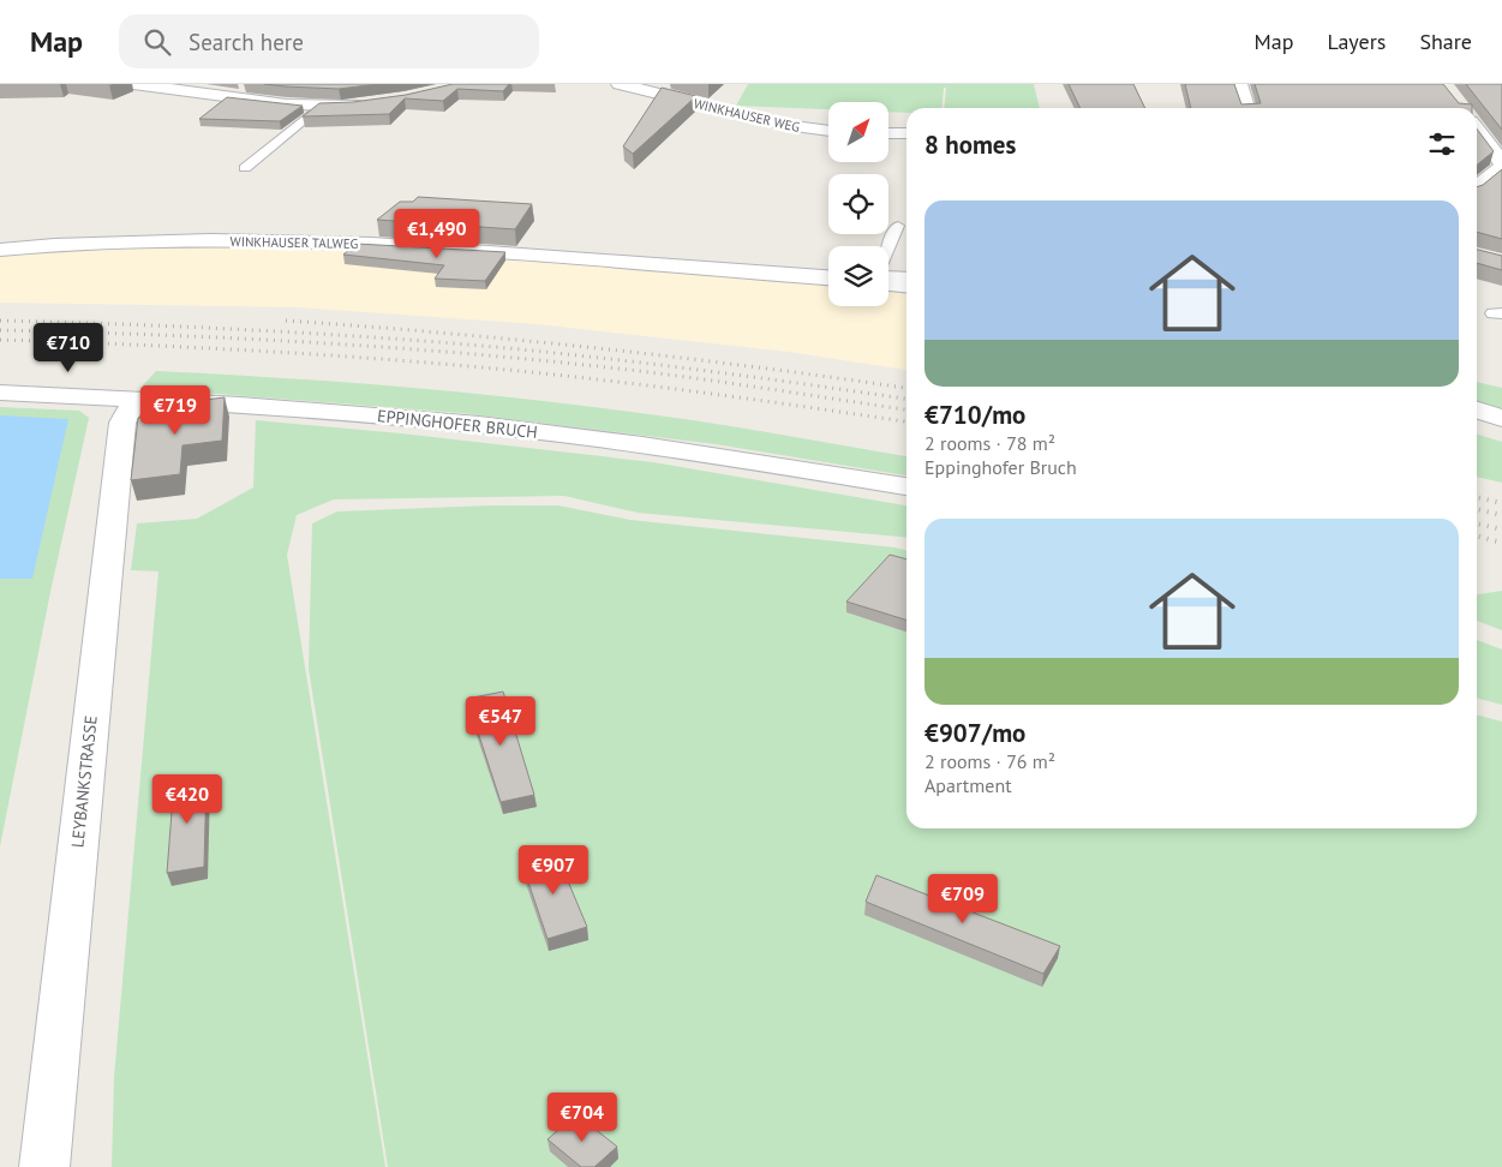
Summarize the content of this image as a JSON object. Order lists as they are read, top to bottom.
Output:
{
  "streets": {
    "street": [
      "WINKHAUSER WEG",
      "WINKHAUSER TALWEG",
      "EPPINGHOFER BRUCH",
      "LEYBANKSTRASSE"
    ]
  },
  "crossings": [
    ["EPPINGHOFER BRUCH", "LEYBANKSTRASSE"]
  ],
  "north": "top right",
  "page": {
    "header": "Map",
    "search": "Search here",
    "nav": ["Map", "Layers", "Share"],
    "heading": "8 homes",
    "list": [
      {
        "name": "€710/mo",
        "note": "2 rooms · 78 m² · Eppinghofer Bruch"
      },
      {
        "name": "€907/mo",
        "note": "2 rooms · 76 m² · Apartment"
      }
    ],
    "price": [
      "€1,490",
      "€710",
      "€719",
      "€547",
      "€420",
      "€907",
      "€709",
      "€704"
    ]
  }
}
